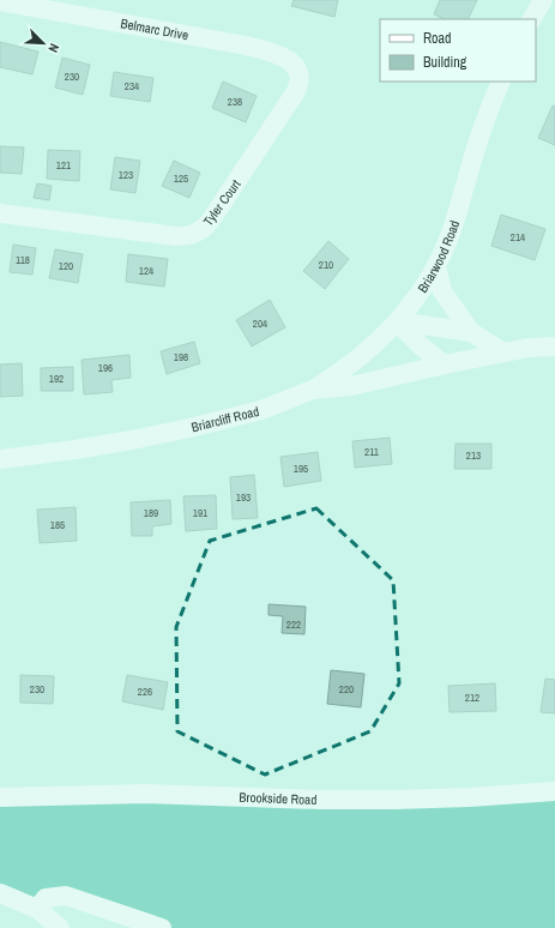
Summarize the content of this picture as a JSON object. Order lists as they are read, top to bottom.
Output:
{
  "streets": {
    "street": [
      "Belmarc Drive",
      "Tyler Court",
      "Briarwood Road",
      "Briarcliff Road",
      "Brookside Road"
    ]
  },
  "crossings": [
    ["Belmarc Drive", "Tyler Court"],
    ["Briarwood Road", "Briarcliff Road"]
  ],
  "house_numbers": [
    "230",
    "234",
    "238",
    "121",
    "123",
    "125",
    "214",
    "118",
    "210",
    "120",
    "124",
    "204",
    "198",
    "196",
    "192",
    "211",
    "213",
    "195",
    "193",
    "189",
    "191",
    "185",
    "222",
    "230",
    "220",
    "226",
    "212"
  ],
  "legend": ["Road", "Building"],
  "north": "bottom right"
}
